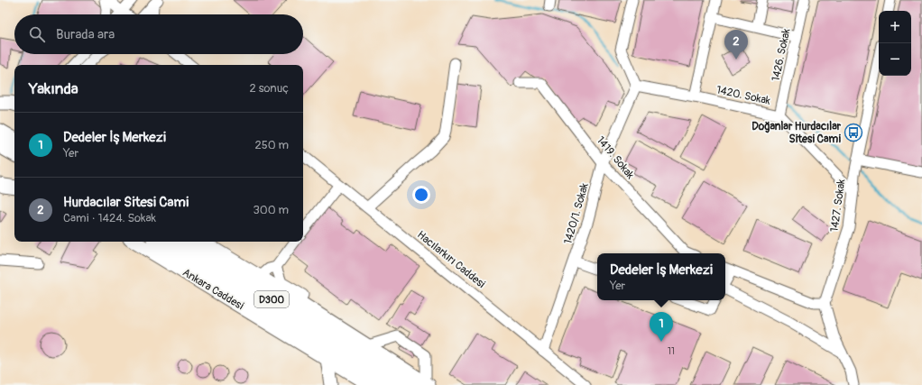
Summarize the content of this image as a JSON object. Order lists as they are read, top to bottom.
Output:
{
  "streets": {
    "highway": ["Ankara Caddesi", "D300"],
    "street": [
      "1426. Sokak",
      "1420. Sokak",
      "1419. Sokak",
      "1427. Sokak",
      "1420/1. Sokak",
      "Hacılarkırı Caddesi"
    ]
  },
  "crossings": [
    ["1426. Sokak", "1420. Sokak"],
    ["1420. Sokak", "1427. Sokak"],
    ["1420. Sokak", "1420/1. Sokak"],
    ["1419. Sokak", "1420/1. Sokak"],
    ["1420/1. Sokak", "Hacılarkırı Caddesi"]
  ],
  "places": {
    "bus stop": ["Doğanlar Hurdacılar Sitesi Cami"]
  },
  "house_numbers": ["11"],
  "page": {
    "map_buttons": ["+", "−"],
    "search": "Burada ara",
    "pins": ["2", "1"],
    "heading": ["Yakında", "2 sonuç"],
    "list": [
      {
        "mark": "1",
        "name": "Dedeler İş Merkezi",
        "note": "Yer",
        "value": "250 m"
      },
      {
        "mark": "2",
        "name": "Hurdacılar Sitesi Cami",
        "note": "Cami · 1424. Sokak",
        "value": "300 m"
      }
    ],
    "popup": ["Dedeler İş Merkezi", "Yer"]
  }
}
